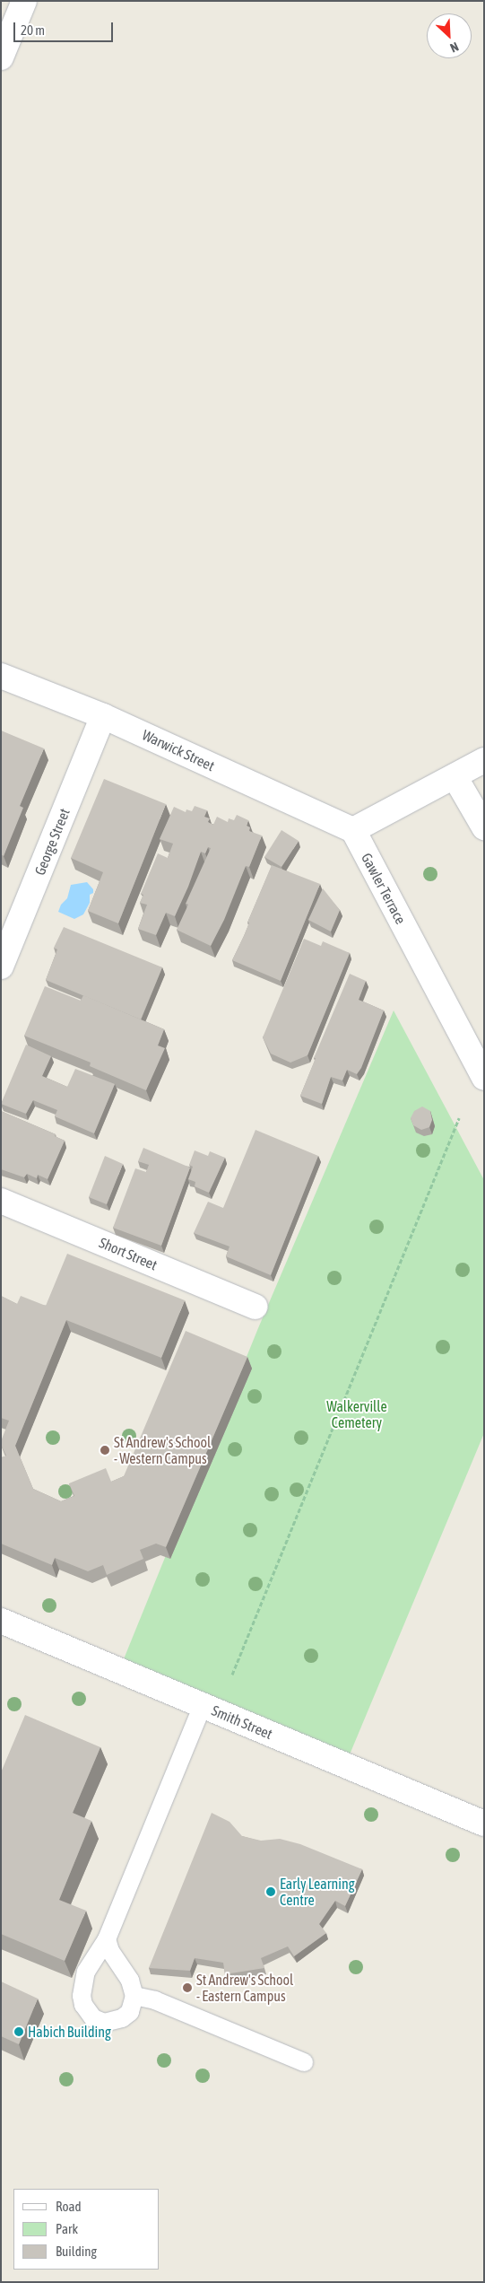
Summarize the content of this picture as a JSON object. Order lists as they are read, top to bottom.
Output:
{
  "streets": {
    "street": [
      "Warwick Street",
      "George Street",
      "Gawler Terrace",
      "Short Street",
      "Smith Street"
    ]
  },
  "crossings": [
    ["Warwick Street", "George Street"],
    ["Warwick Street", "Gawler Terrace"]
  ],
  "parks": ["Walkerville Cemetery"],
  "places": [
    "St Andrew's School - Western Campus",
    "Early Learning Centre",
    "St Andrew's School - Eastern Campus",
    "Habich Building"
  ],
  "legend": ["Road", "Park", "Building"],
  "scale_bar": "20 m",
  "north": "bottom right"
}
